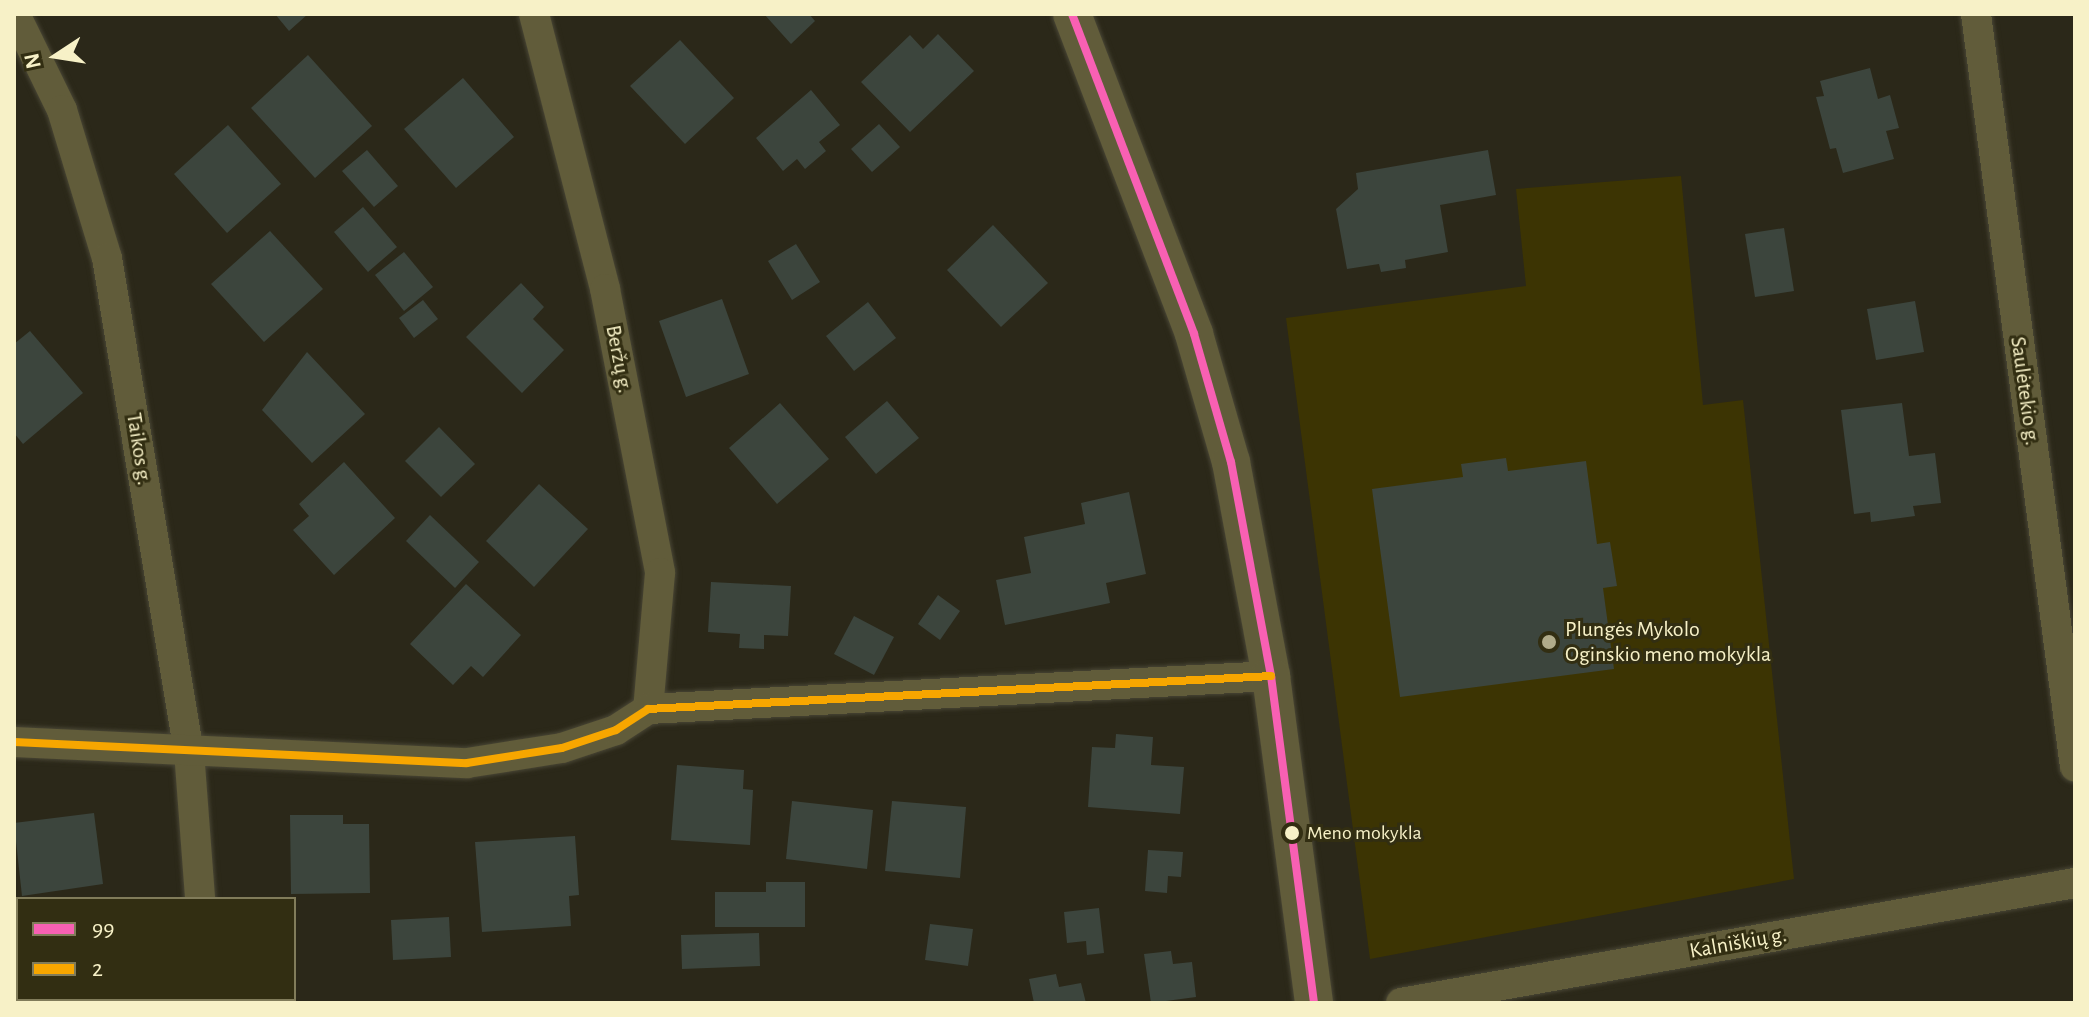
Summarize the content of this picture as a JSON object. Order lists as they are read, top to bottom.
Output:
{
  "streets": {
    "street": [
      "Beržų g.",
      "Saulėtekio g.",
      "Taikos g.",
      "Kalniškių g."
    ]
  },
  "places": ["Plungės Mykolo Oginskio meno mokykla", "Meno mokykla"],
  "lines": ["transit line 99", "transit line 2"],
  "legend": ["99", "2"],
  "north": "left"
}
